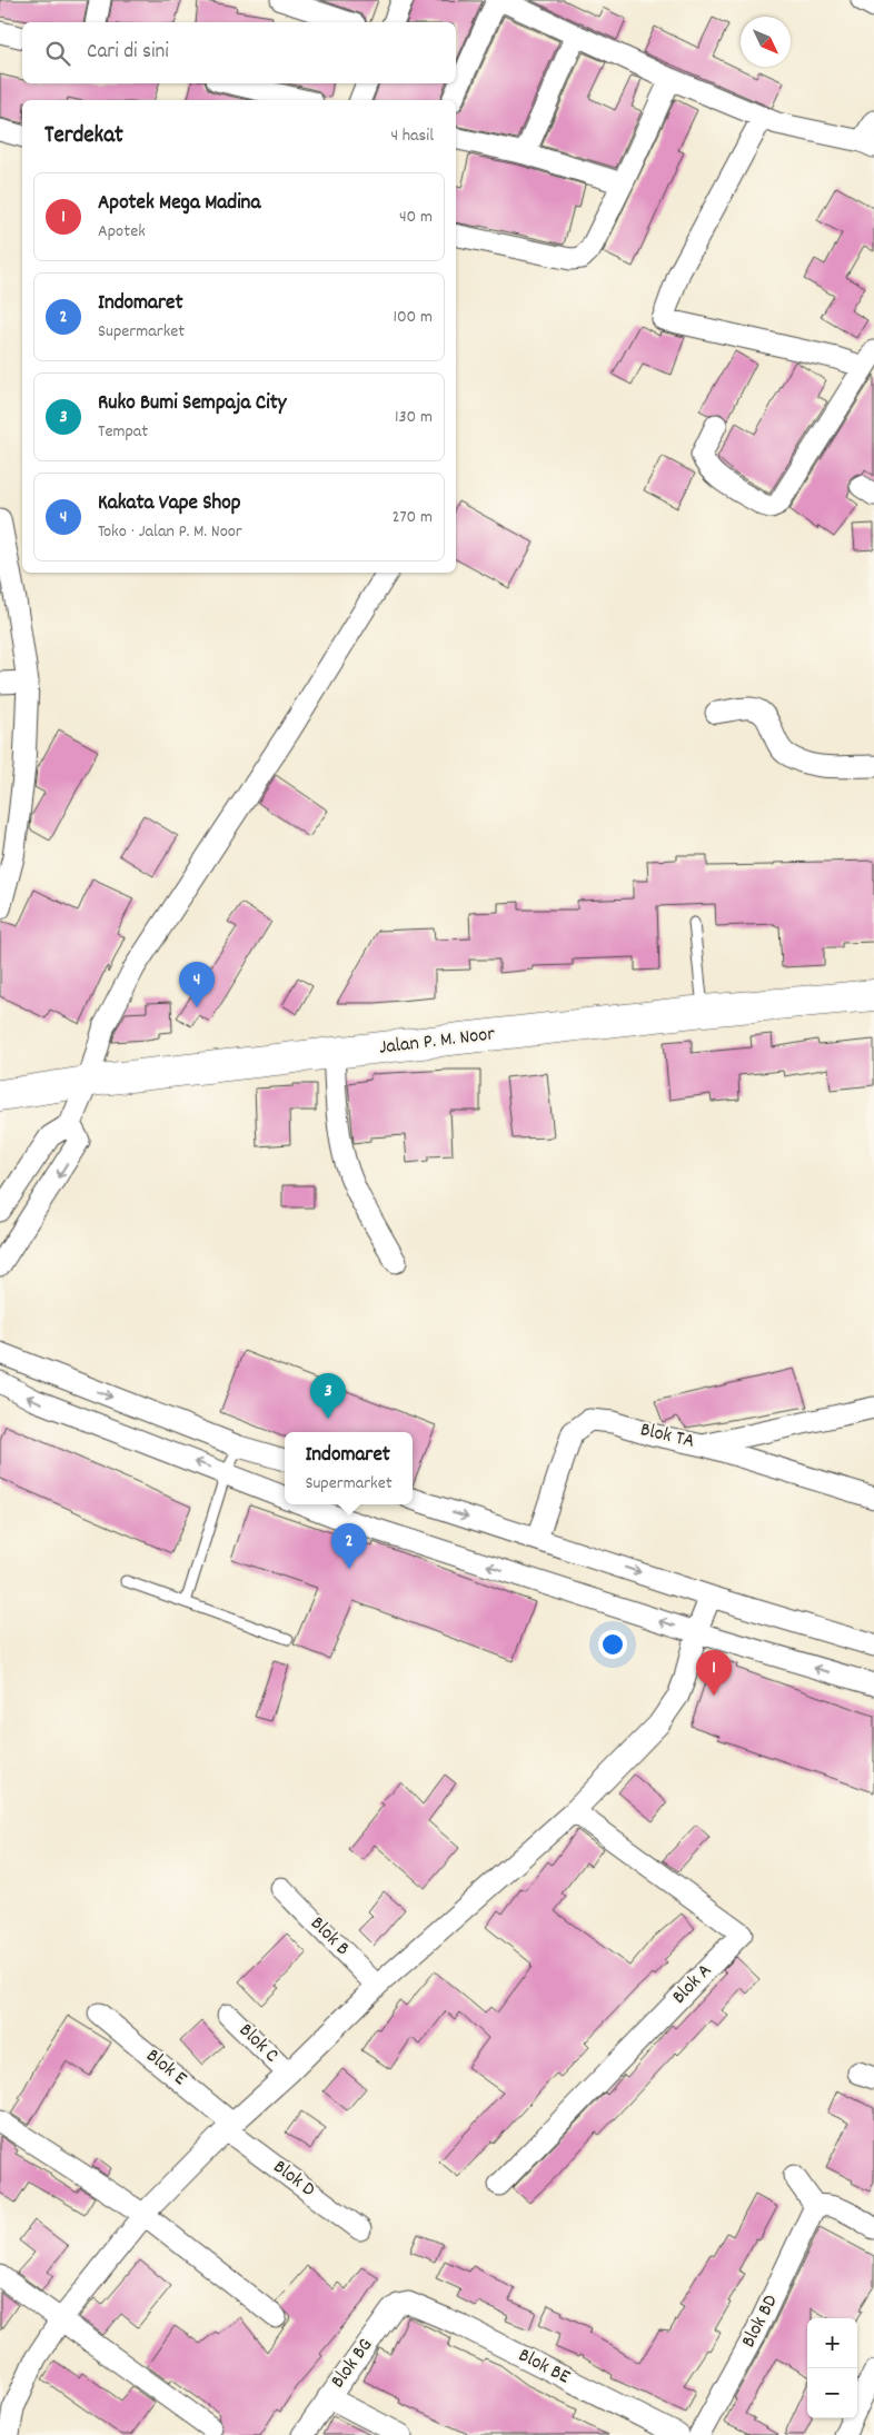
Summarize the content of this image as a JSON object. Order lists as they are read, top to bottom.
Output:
{
  "streets": {
    "highway": ["Jalan P. M. Noor"],
    "street": [
      "Blok TA",
      "Blok B",
      "Blok A",
      "Blok C",
      "Blok E",
      "Blok D",
      "Blok BD",
      "Blok BG",
      "Blok BE"
    ]
  },
  "crossings": [
    ["Blok E", "Blok D"],
    ["Blok BG", "Blok BE"]
  ],
  "north": "bottom right",
  "page": {
    "search": "Cari di sini",
    "heading": ["Terdekat", "4 hasil"],
    "list": [
      {
        "mark": "1",
        "name": "Apotek Mega Madina",
        "note": "Apotek",
        "value": "40 m"
      },
      {
        "mark": "2",
        "name": "Indomaret",
        "note": "Supermarket",
        "value": "100 m"
      },
      {
        "mark": "3",
        "name": "Ruko Bumi Sempaja City",
        "note": "Tempat",
        "value": "130 m"
      },
      {
        "mark": "4",
        "name": "Kakata Vape Shop",
        "note": "Toko · Jalan P. M. Noor",
        "value": "270 m"
      }
    ],
    "pins": [
      "4",
      "3",
      "2",
      "1"
    ],
    "popup": ["Indomaret", "Supermarket"],
    "map_buttons": ["+", "−"]
  }
}
